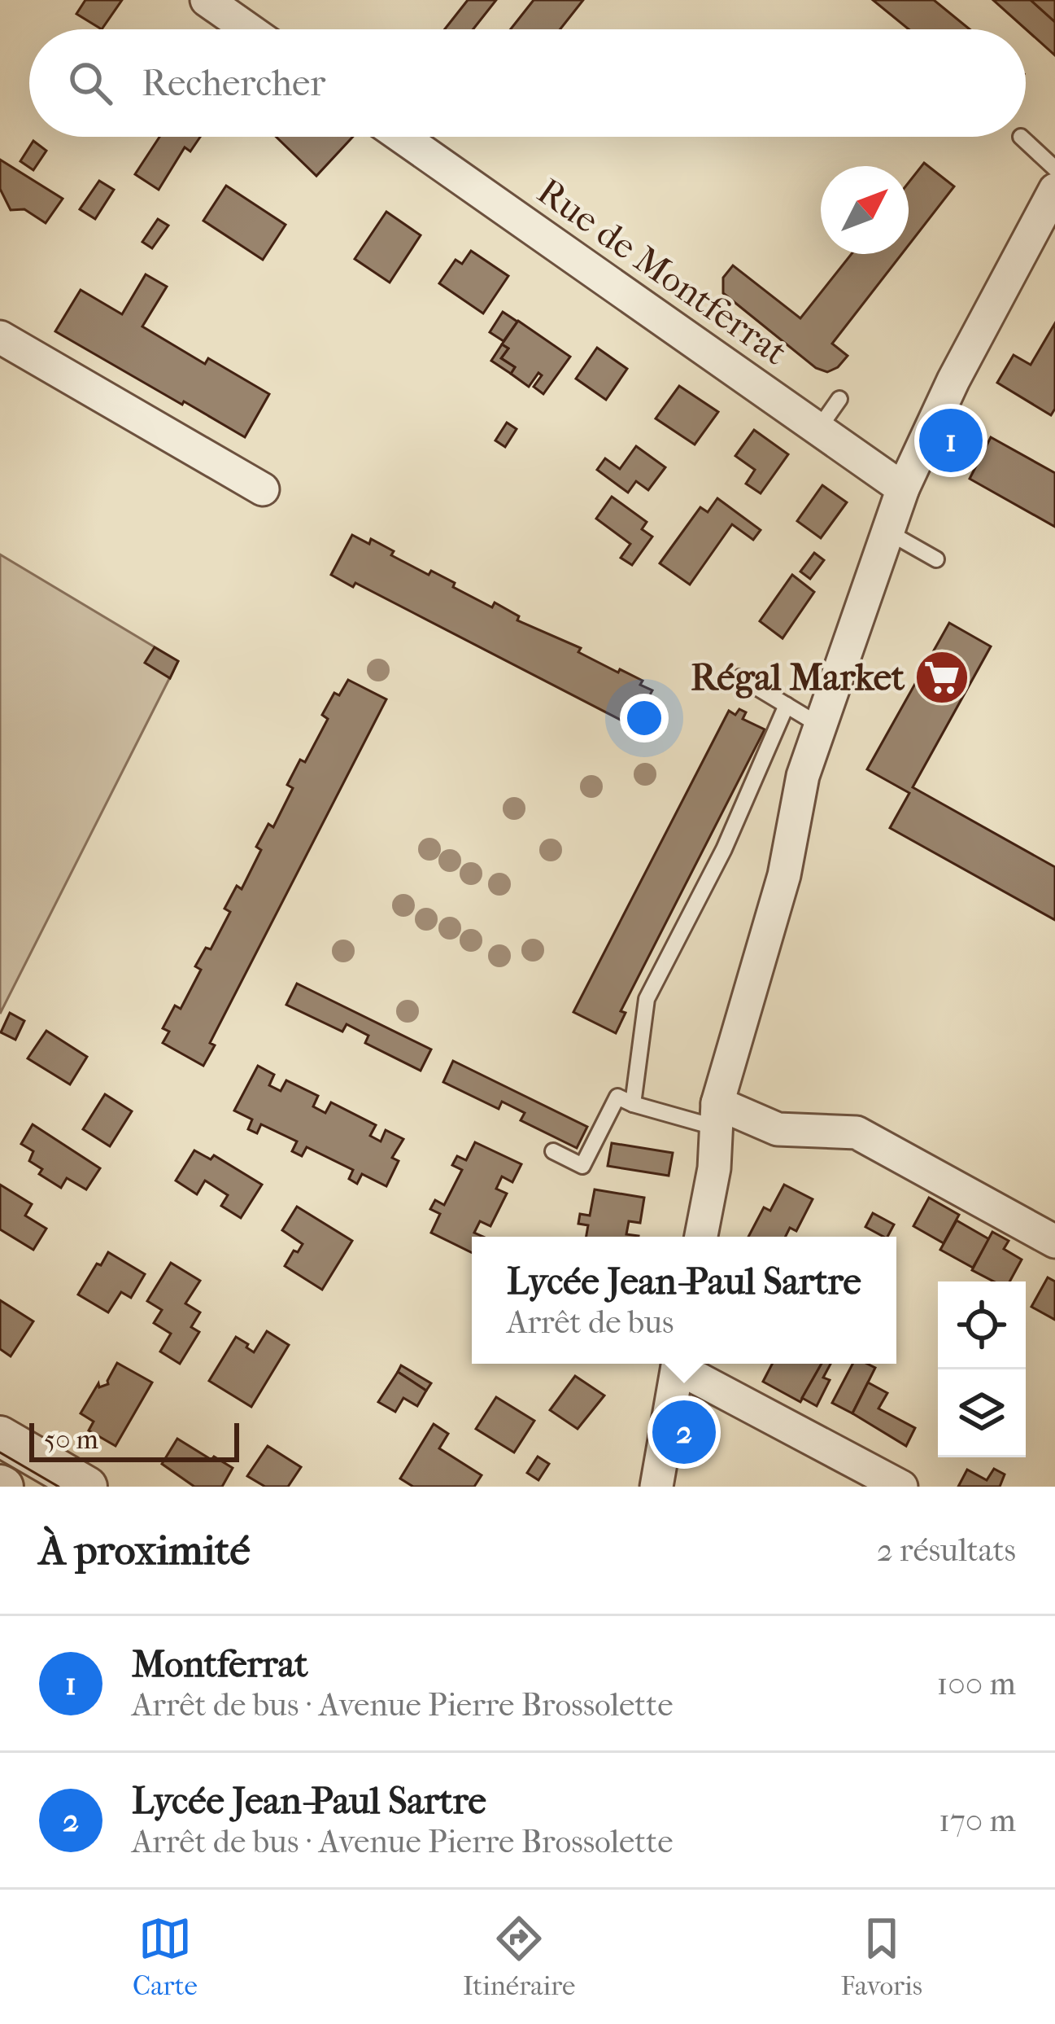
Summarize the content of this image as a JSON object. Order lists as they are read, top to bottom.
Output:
{
  "streets": {
    "street": ["Rue de Montferrat"]
  },
  "places": {
    "supermarket": ["Régal Market"]
  },
  "scale_bar": "50 m",
  "north": "top right",
  "page": {
    "search": "Rechercher",
    "pins": ["1", "2"],
    "popup": ["Lycée Jean-Paul Sartre", "Arrêt de bus"],
    "scale": "50 m",
    "heading": ["À proximité", "2 résultats"],
    "list": [
      {
        "mark": "1",
        "name": "Montferrat",
        "note": "Arrêt de bus · Avenue Pierre Brossolette",
        "value": "100 m"
      },
      {
        "mark": "2",
        "name": "Lycée Jean-Paul Sartre",
        "note": "Arrêt de bus · Avenue Pierre Brossolette",
        "value": "170 m"
      }
    ],
    "nav": ["Carte", "Itinéraire", "Favoris"]
  }
}
